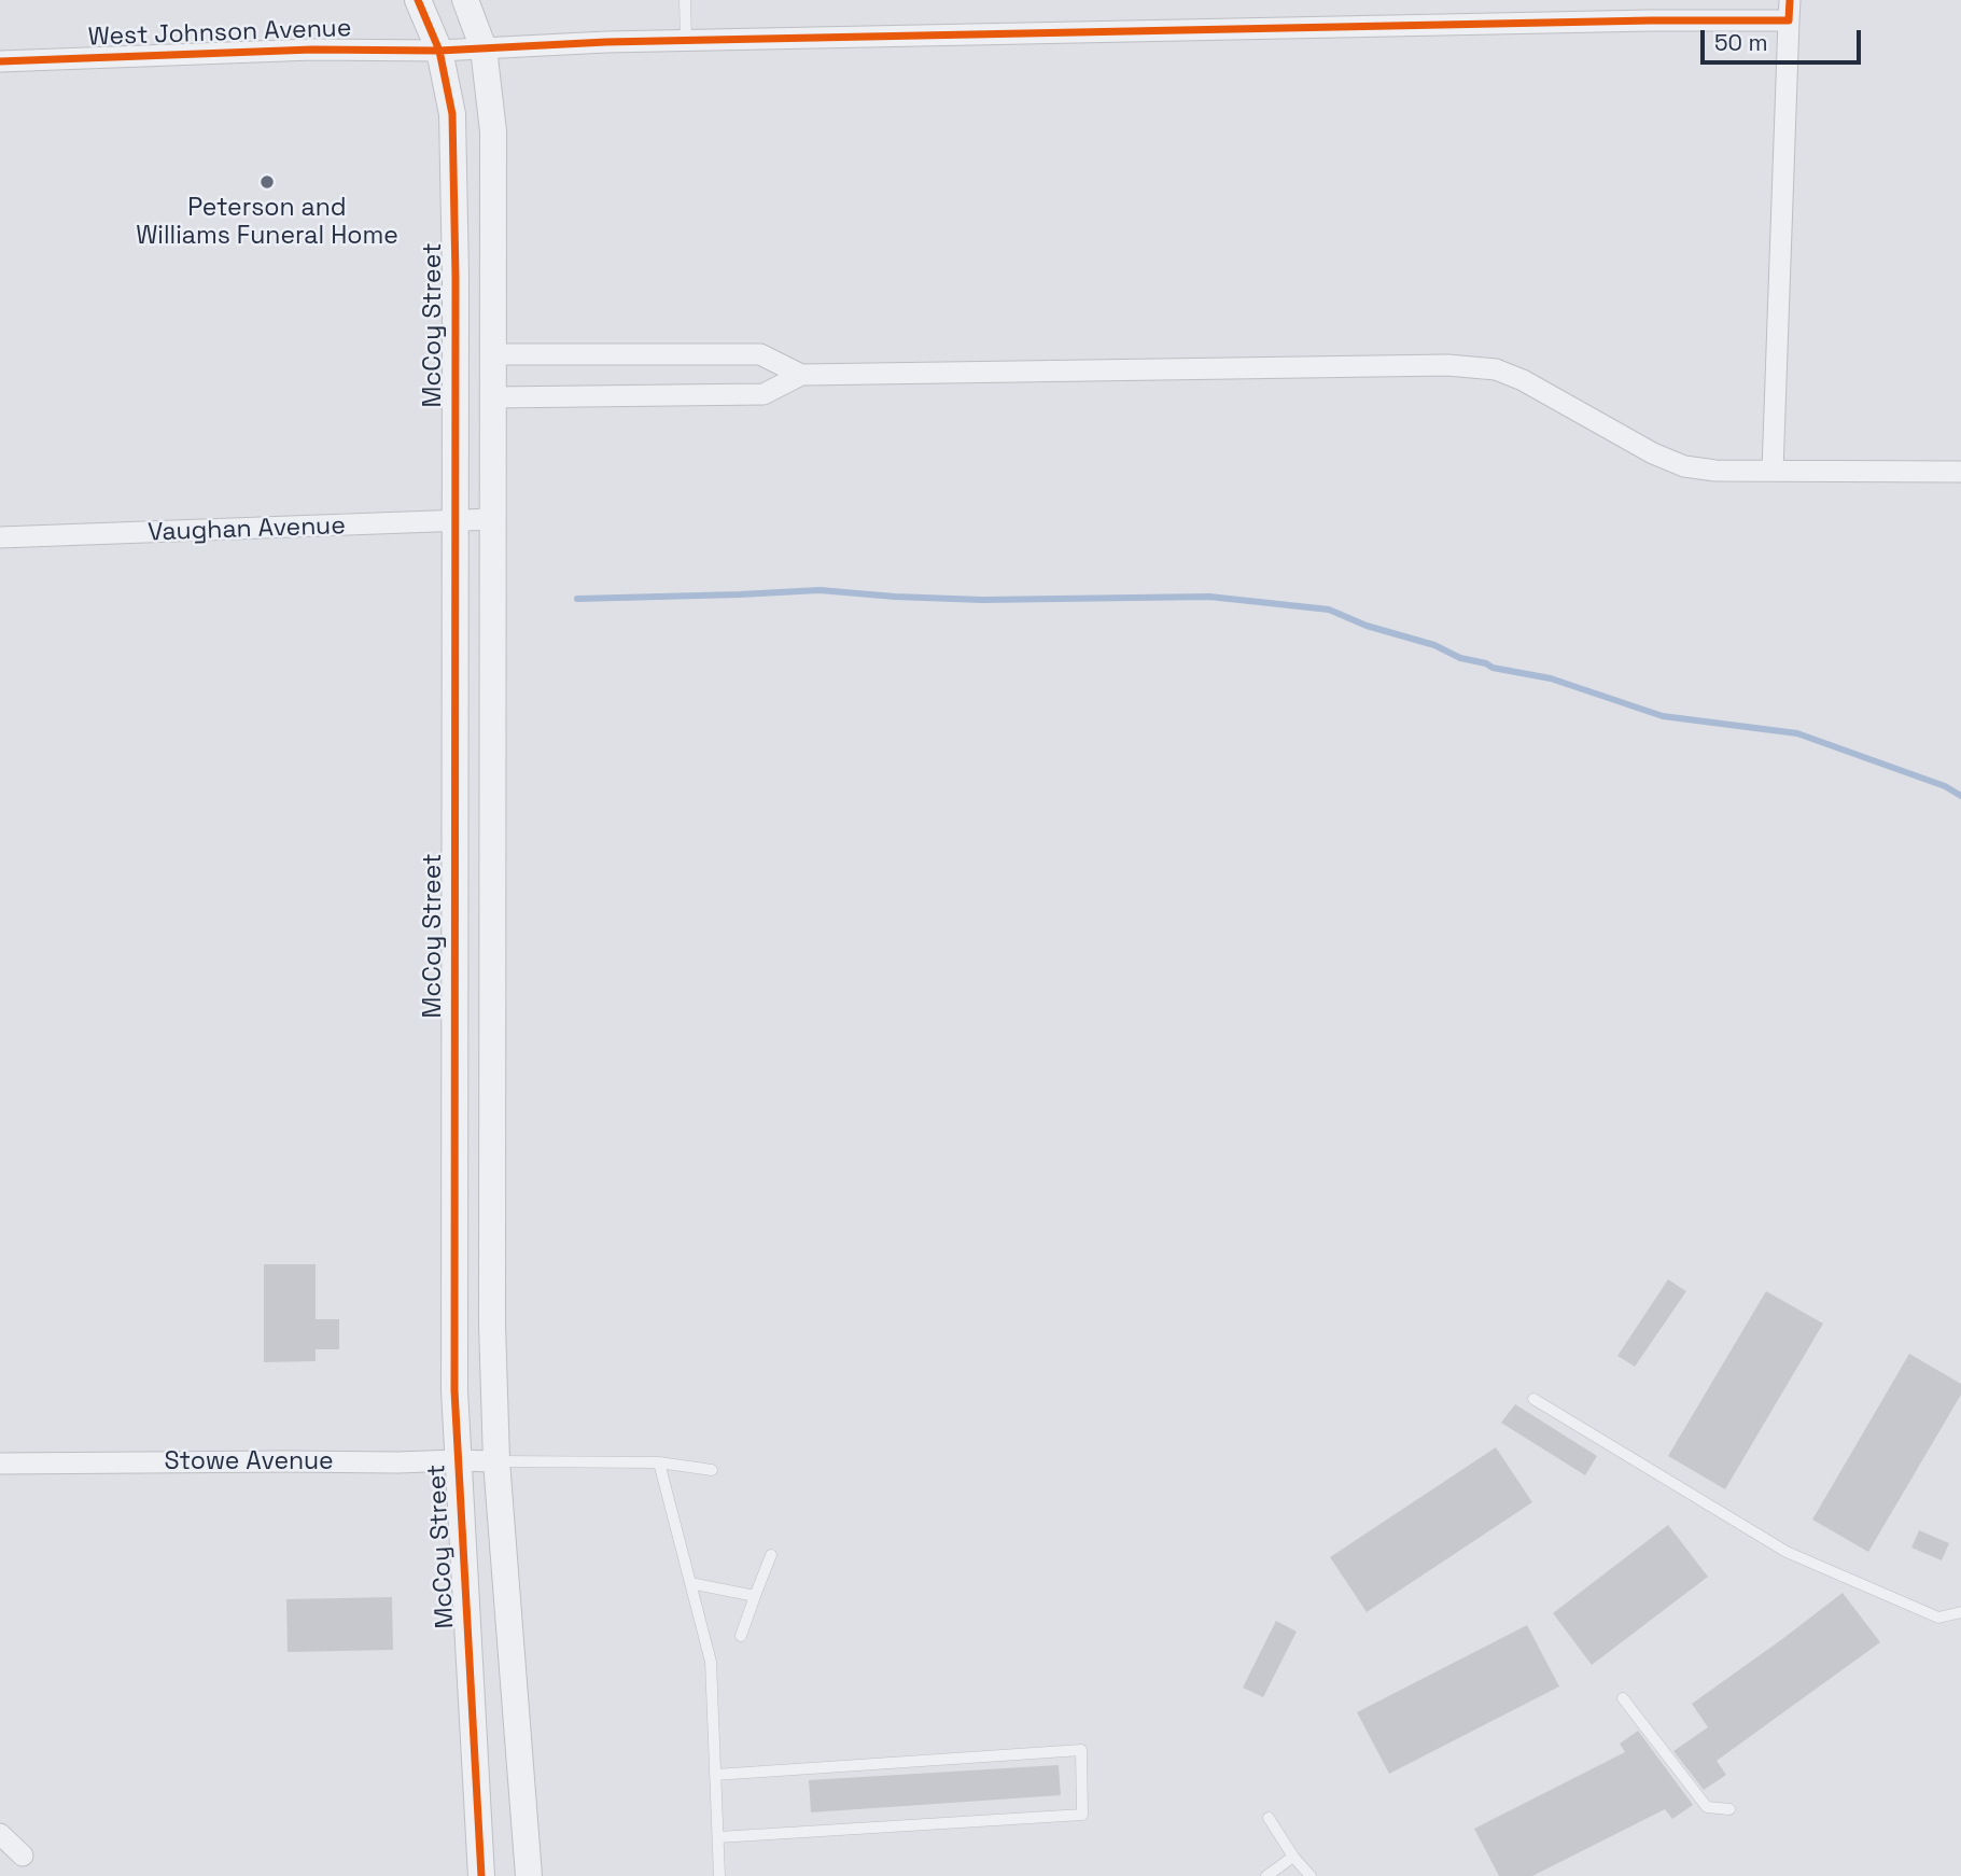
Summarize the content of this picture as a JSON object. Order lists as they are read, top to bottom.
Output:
{
  "streets": {
    "street": [
      "West Johnson Avenue",
      "McCoy Street",
      "Vaughan Avenue",
      "Stowe Avenue"
    ]
  },
  "crossings": [
    ["West Johnson Avenue", "McCoy Street"],
    ["McCoy Street", "Vaughan Avenue"],
    ["McCoy Street", "Stowe Avenue"]
  ],
  "places": ["Peterson and Williams Funeral Home"],
  "scale_bar": "50 m"
}
